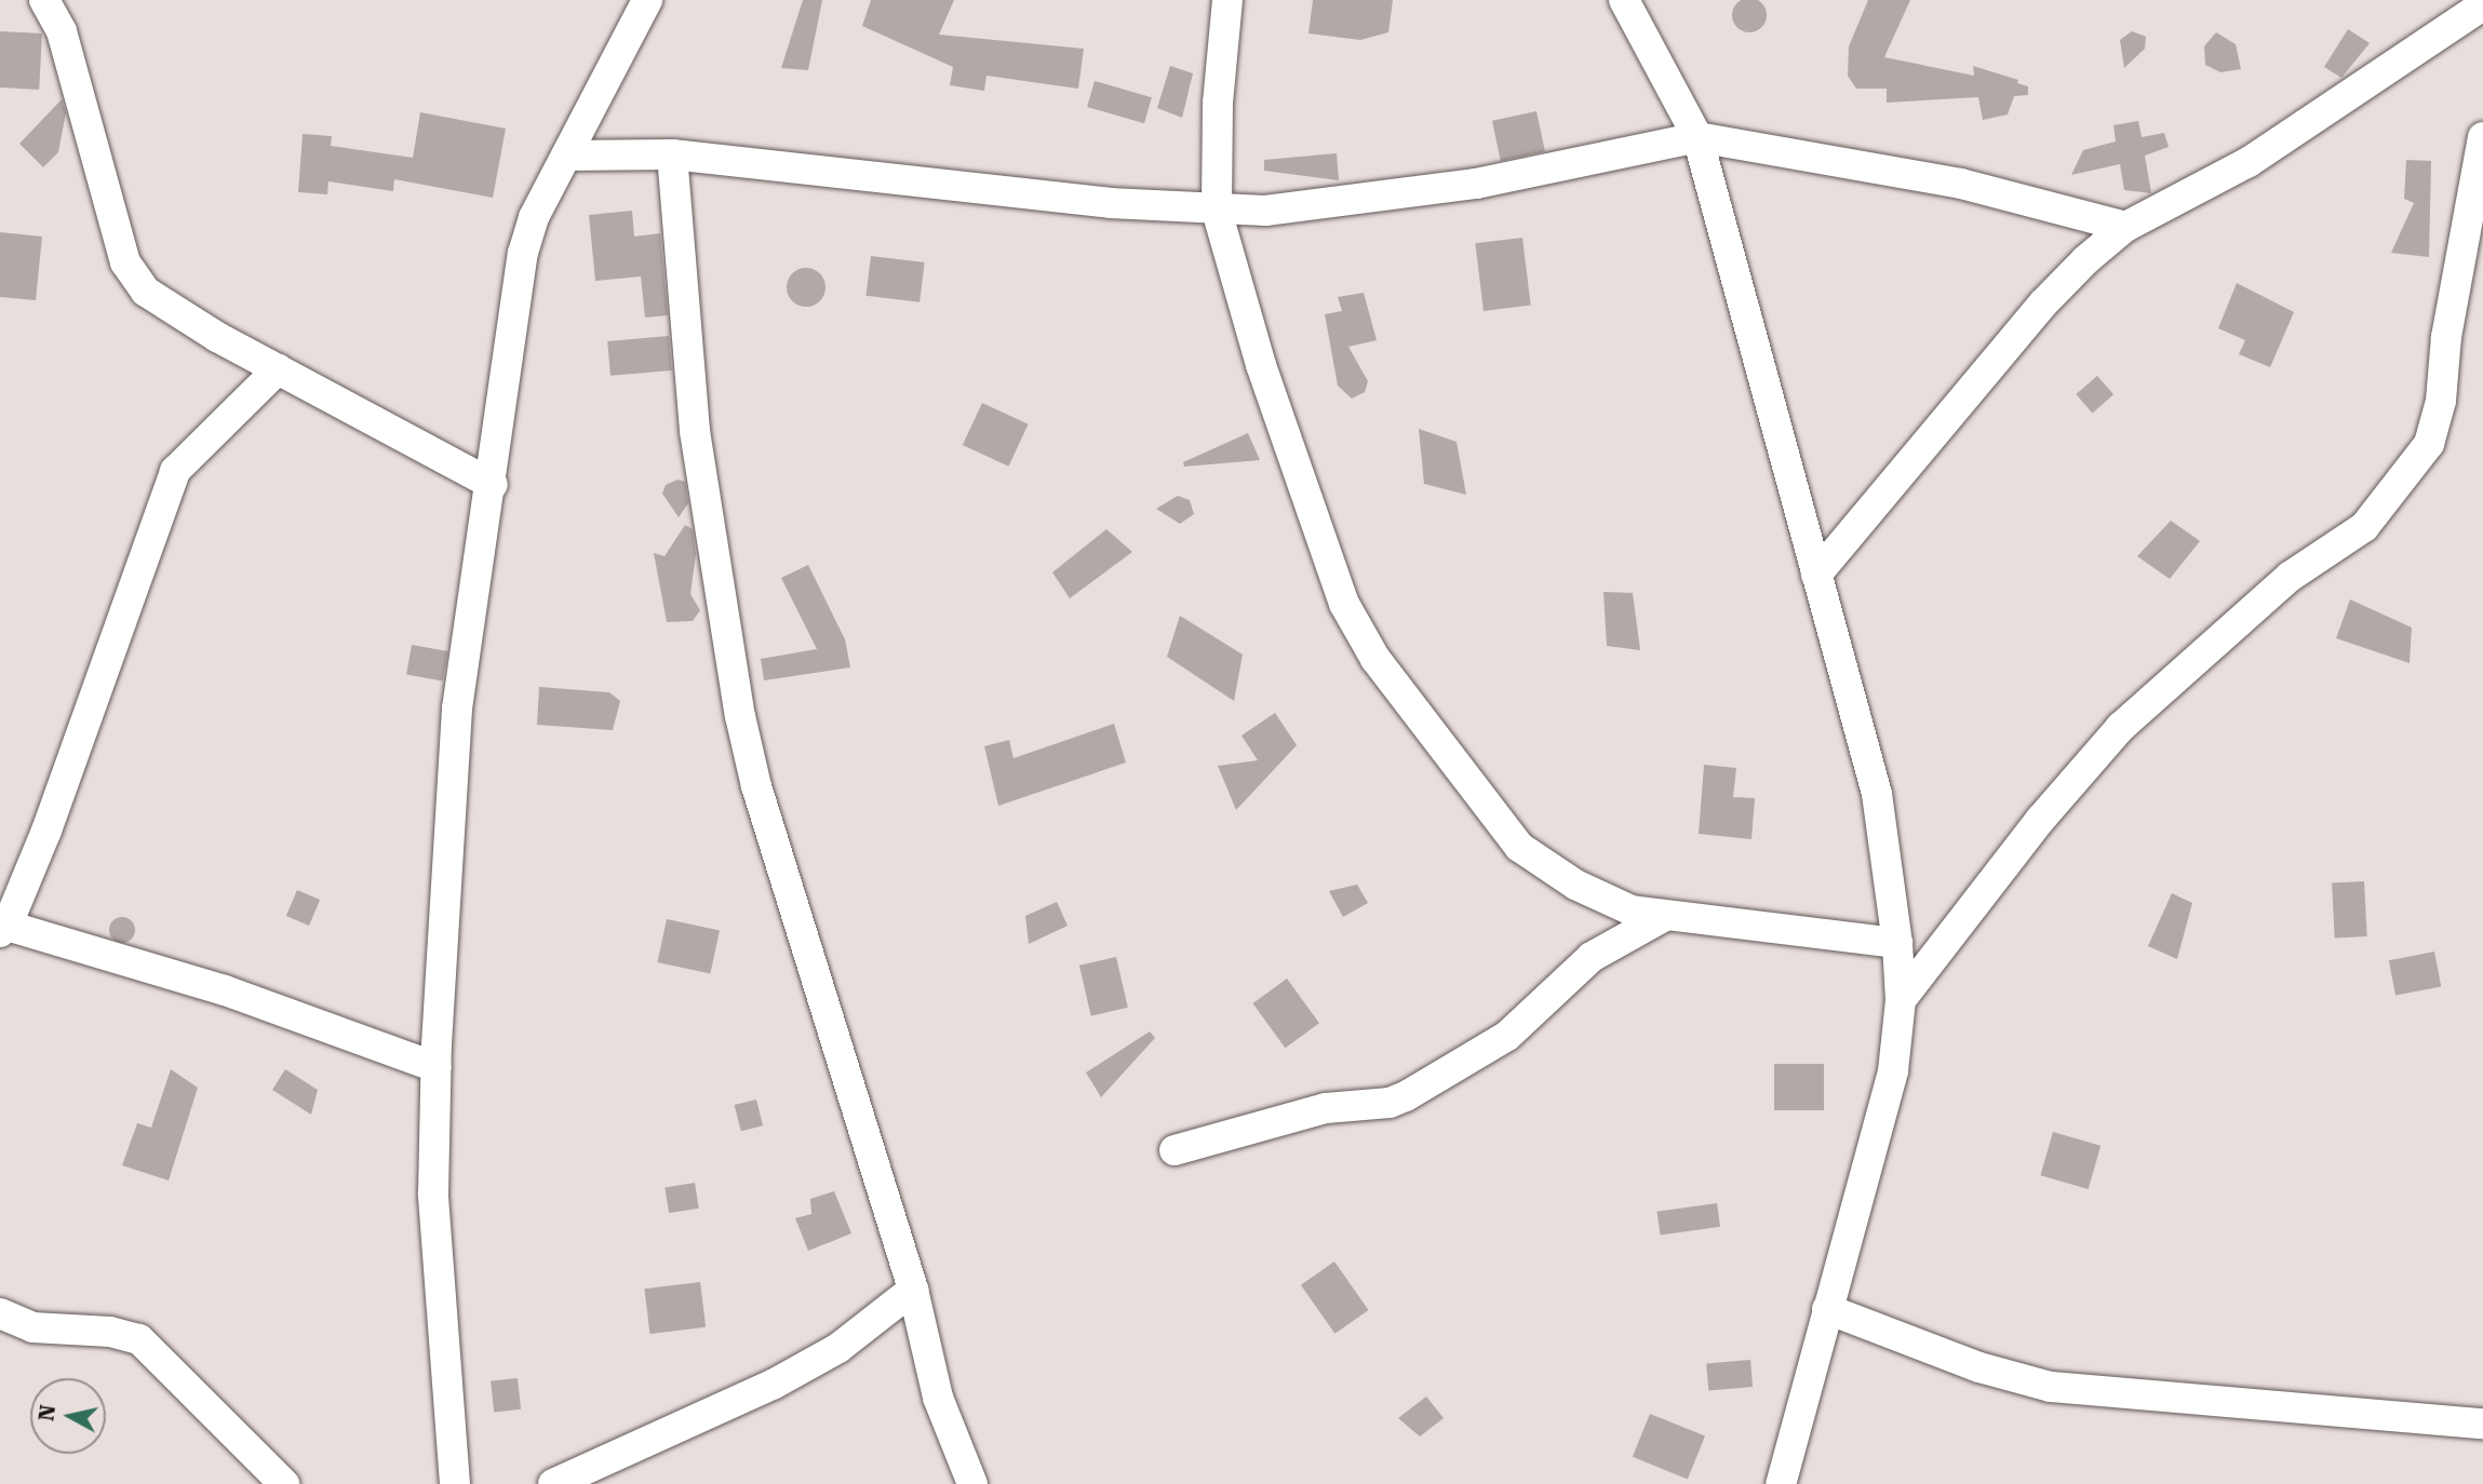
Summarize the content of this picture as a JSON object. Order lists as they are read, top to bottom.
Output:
{
  "north": "left"
}
